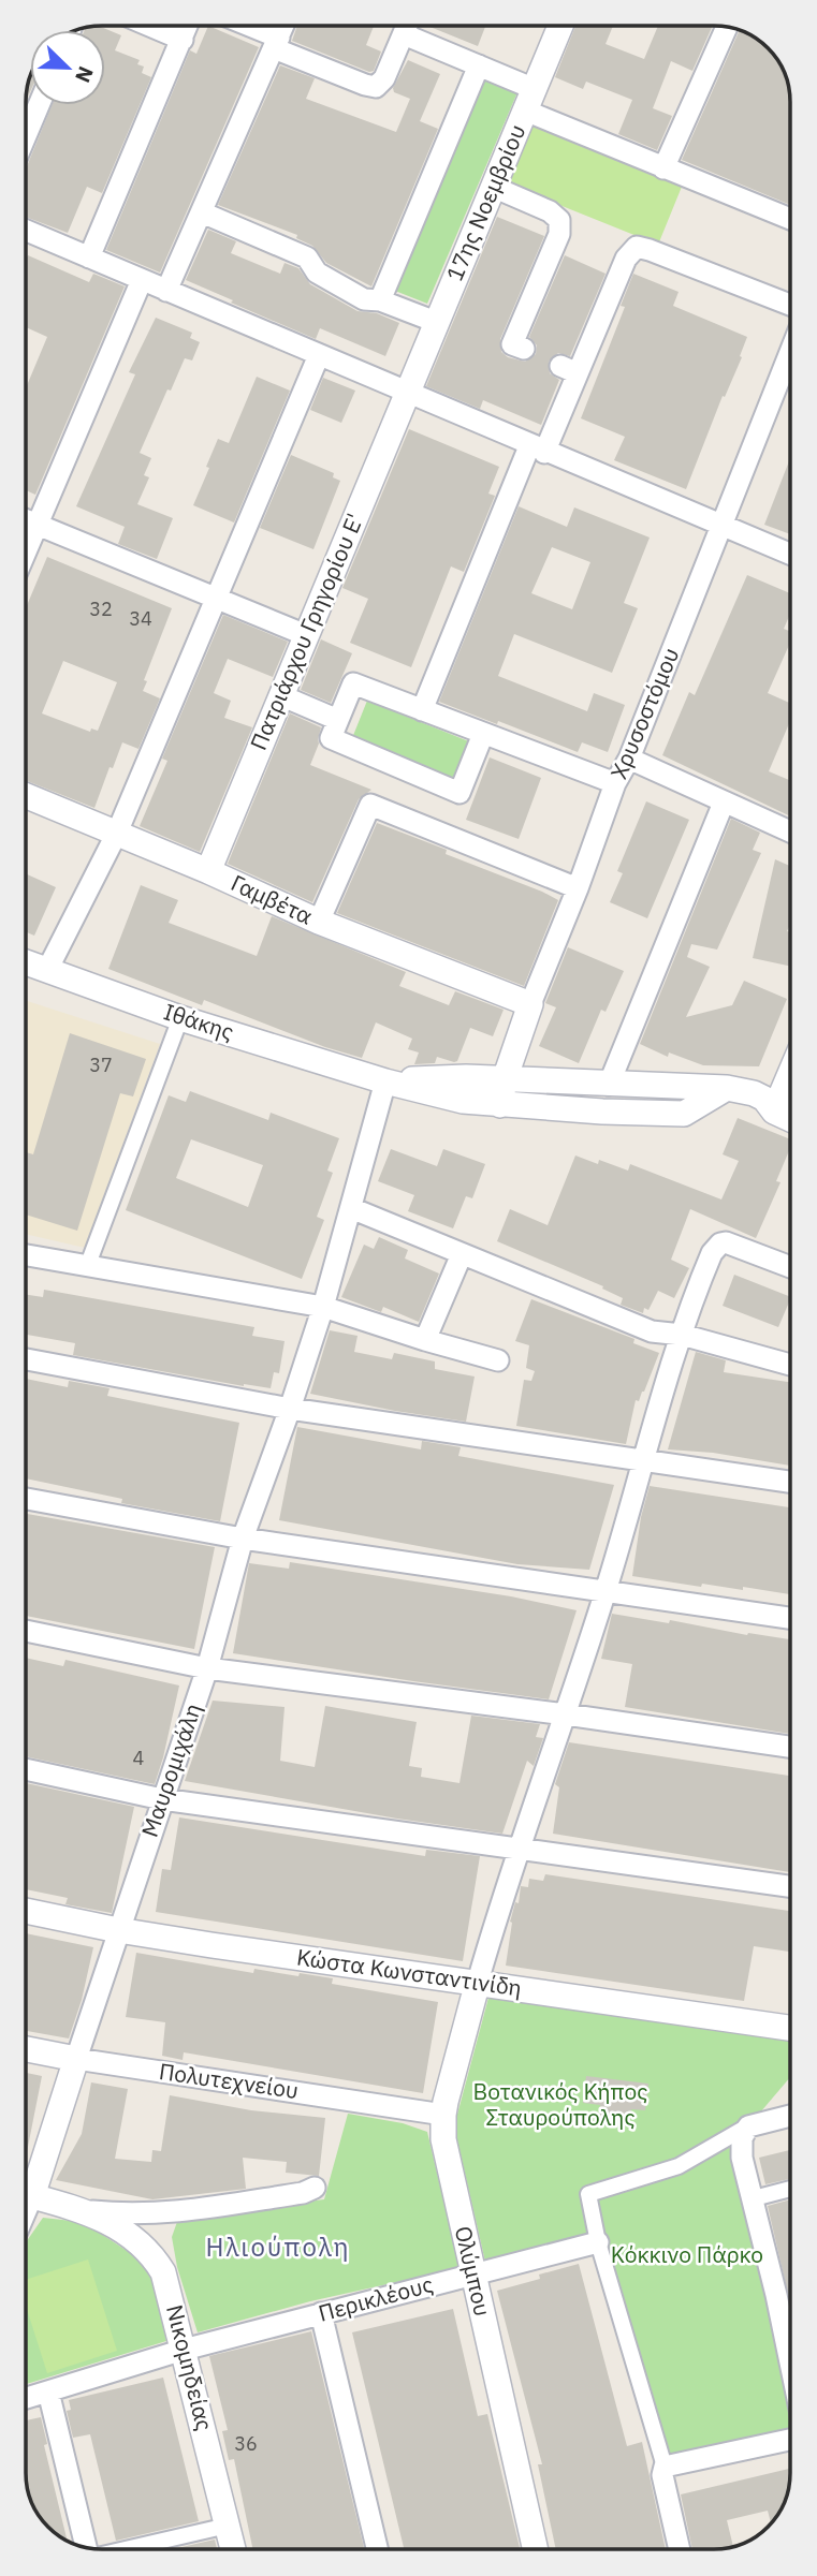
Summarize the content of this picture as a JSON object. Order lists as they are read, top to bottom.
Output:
{
  "streets": {
    "street": [
      "17ης Νοεμβρίου",
      "Πατριάρχου Γρηγορίου Ε'",
      "Χρυσοστόμου",
      "Γαμβέτα",
      "Ιθάκης",
      "Μαυρομιχάλη",
      "Κώστα Κωνσταντινίδη",
      "Πολυτεχνείου",
      "Ολύμπου",
      "Περικλέους",
      "Νικομηδείας"
    ]
  },
  "crossings": [
    ["17ης Νοεμβρίου", "Πατριάρχου Γρηγορίου Ε'"],
    ["Πατριάρχου Γρηγορίου Ε'", "Γαμβέτα"],
    ["Χρυσοστόμου", "Γαμβέτα"],
    ["Χρυσοστόμου", "Ιθάκης"],
    ["Ιθάκης", "Μαυρομιχάλη"],
    ["Μαυρομιχάλη", "Κώστα Κωνσταντινίδη"],
    ["Μαυρομιχάλη", "Πολυτεχνείου"],
    ["Κώστα Κωνσταντινίδη", "Ολύμπου"],
    ["Πολυτεχνείου", "Ολύμπου"],
    ["Ολύμπου", "Περικλέους"],
    ["Περικλέους", "Νικομηδείας"]
  ],
  "districts": ["Ηλιούπολη"],
  "parks": ["Βοτανικός Κήπος Σταυρούπολης", "Κόκκινο Πάρκο"],
  "house_numbers": [
    "32",
    "34",
    "37",
    "4",
    "36"
  ],
  "north": "bottom right"
}
